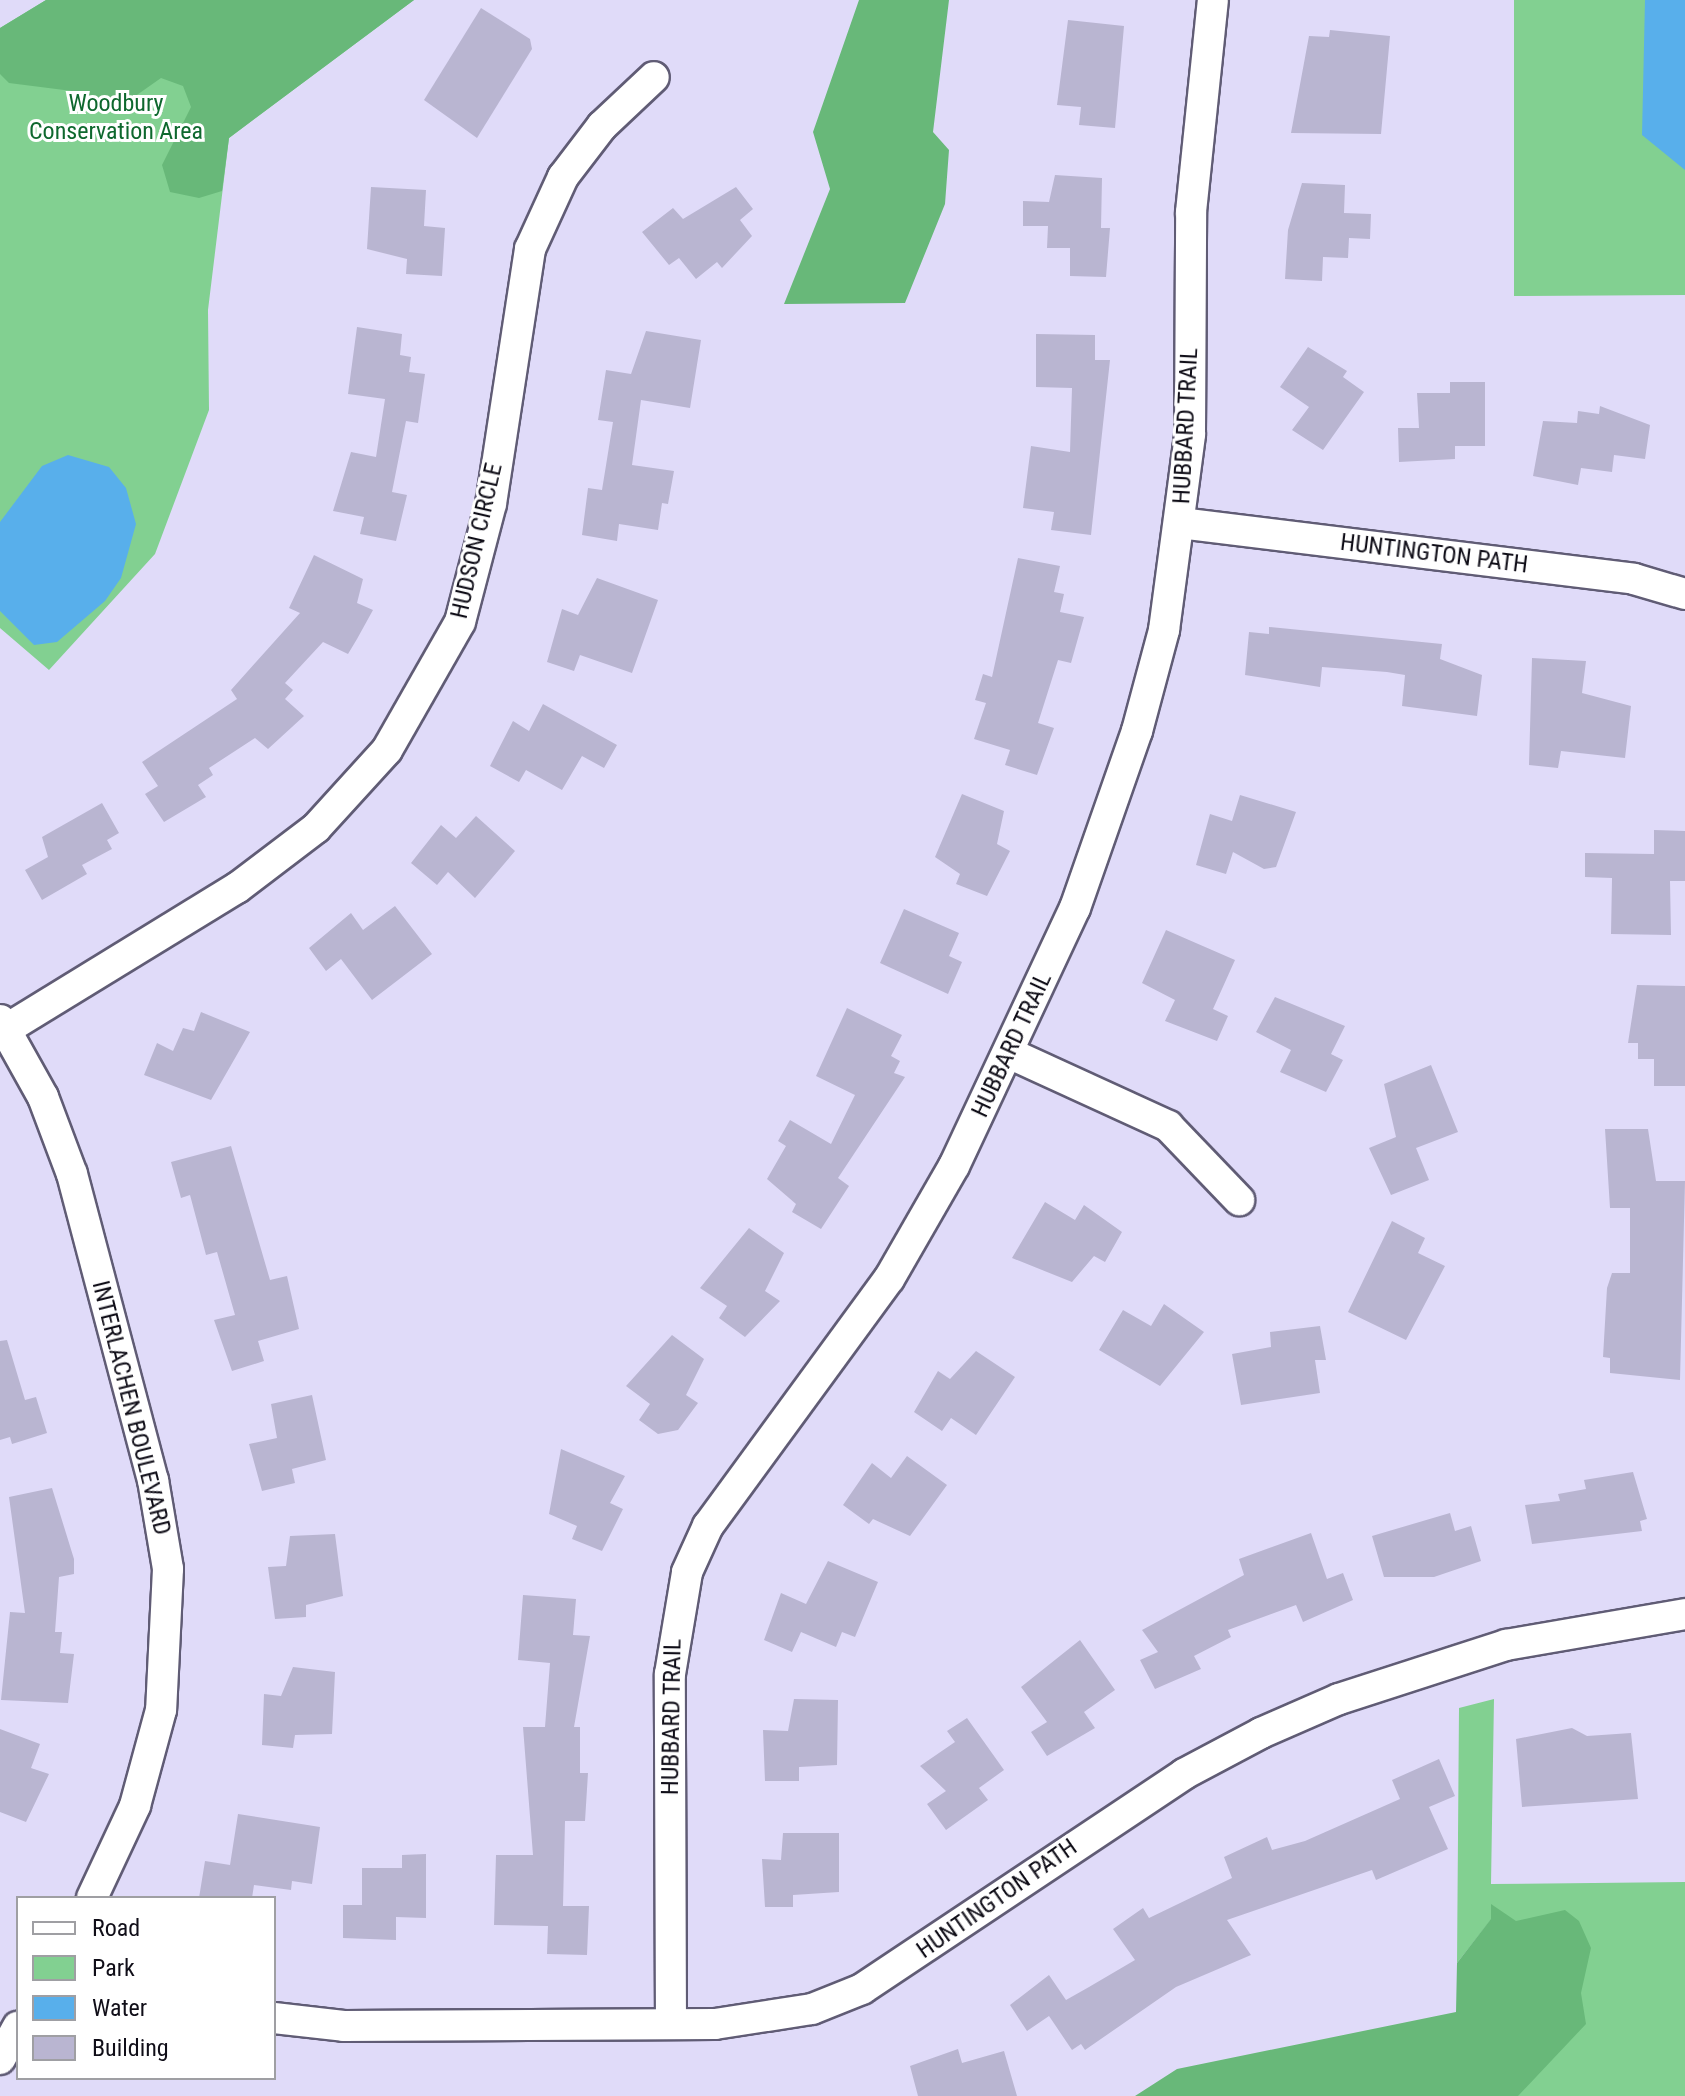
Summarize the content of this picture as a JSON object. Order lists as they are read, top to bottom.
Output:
{
  "streets": {
    "street": [
      "HUBBARD TRAIL",
      "HUDSON CIRCLE",
      "HUNTINGTON PATH",
      "INTERLACHEN BOULEVARD"
    ]
  },
  "crossings": [
    ["HUBBARD TRAIL", "HUNTINGTON PATH"],
    ["HUDSON CIRCLE", "INTERLACHEN BOULEVARD"]
  ],
  "parks": ["Woodbury Conservation Area"],
  "legend": [
    "Road",
    "Park",
    "Water",
    "Building"
  ]
}
